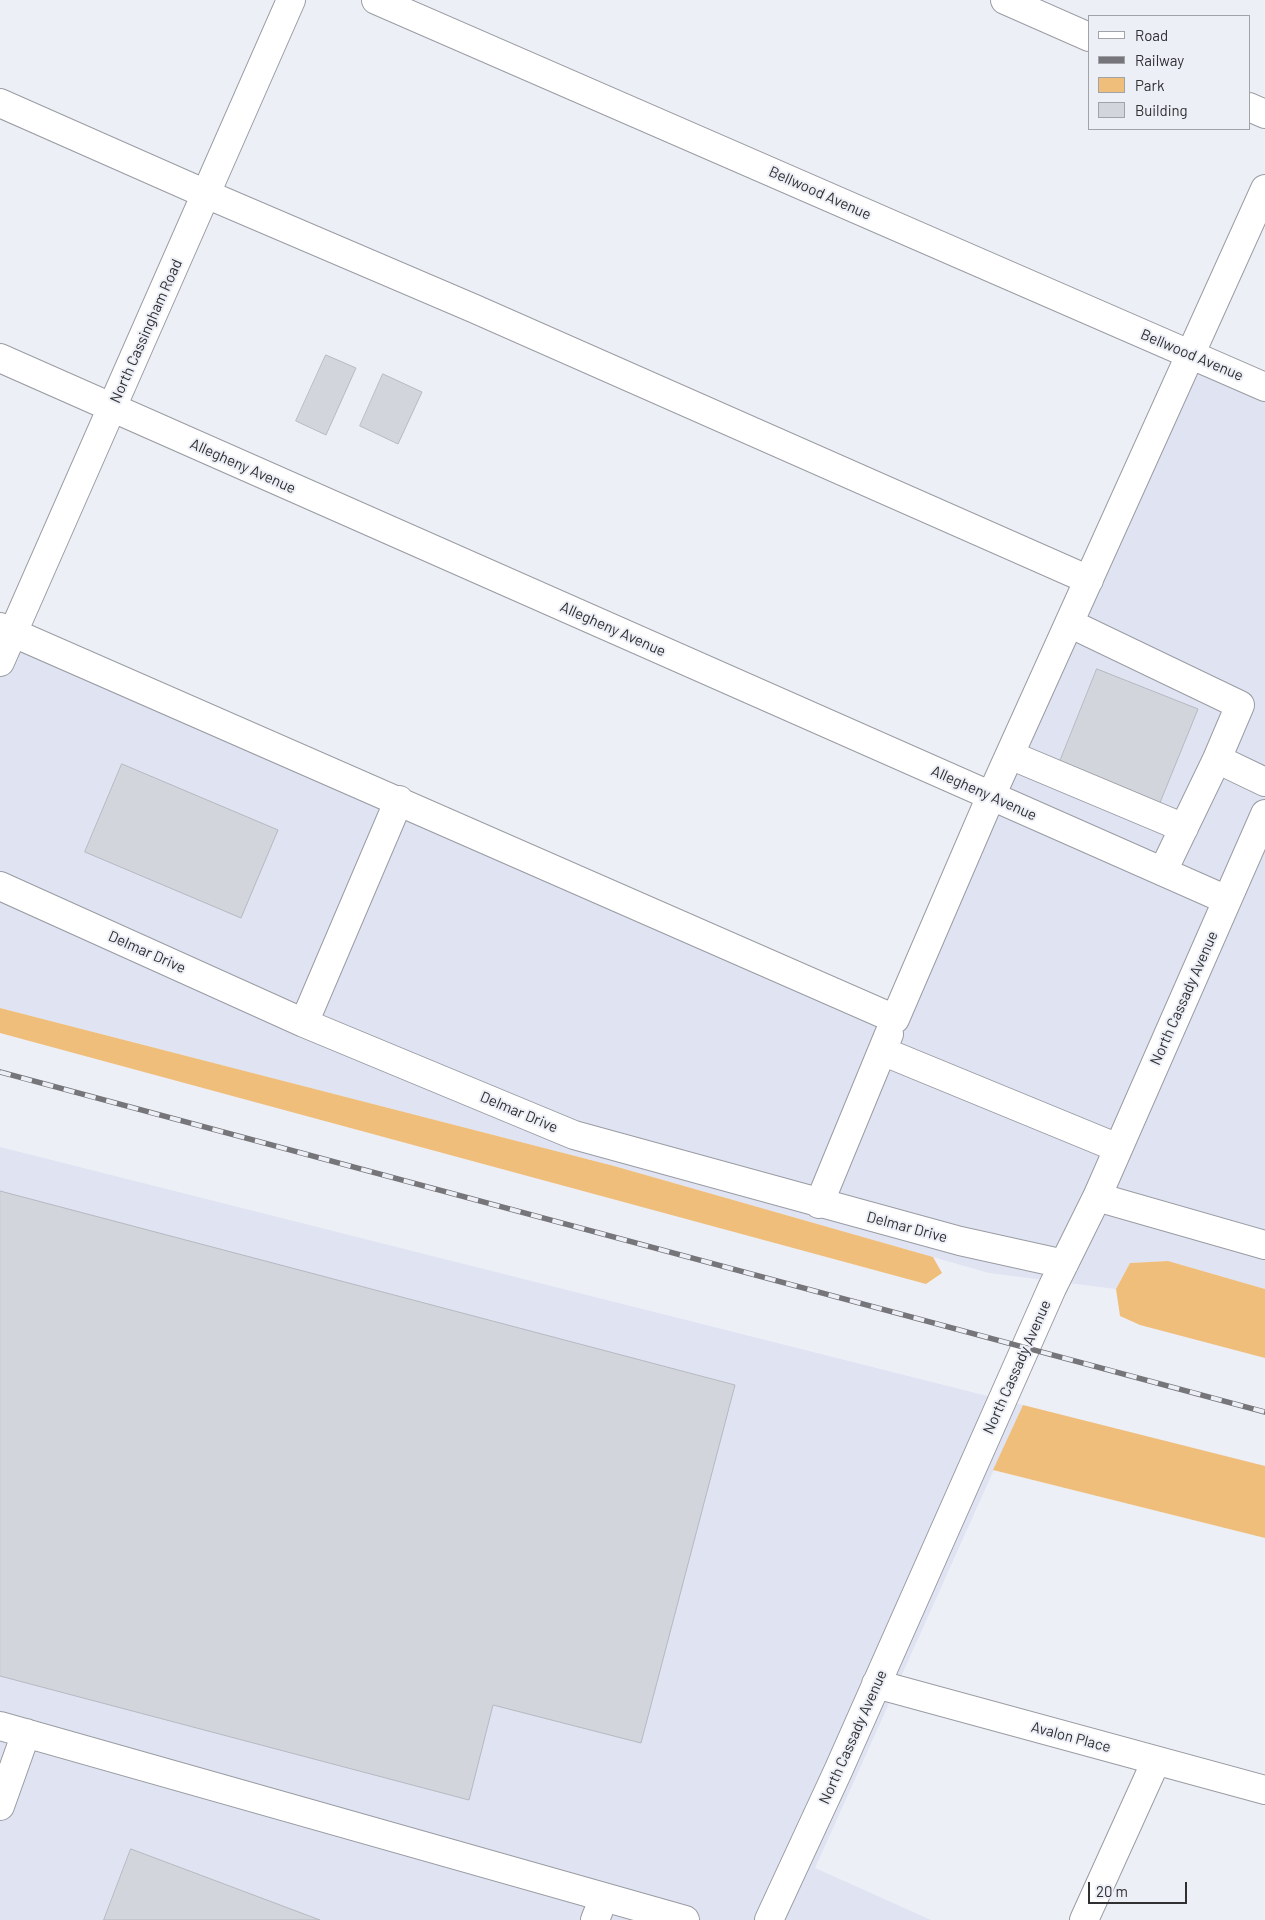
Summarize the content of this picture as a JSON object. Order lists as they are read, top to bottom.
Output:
{
  "streets": {
    "street": [
      "Bellwood Avenue",
      "North Cassingham Road",
      "Allegheny Avenue",
      "Delmar Drive",
      "North Cassady Avenue",
      "Avalon Place"
    ]
  },
  "crossings": [
    ["North Cassingham Road", "Allegheny Avenue"],
    ["Allegheny Avenue", "North Cassady Avenue"],
    ["Delmar Drive", "North Cassady Avenue"],
    ["North Cassady Avenue", "Avalon Place"]
  ],
  "legend": [
    "Road",
    "Railway",
    "Park",
    "Building"
  ],
  "scale_bar": "20 m"
}
